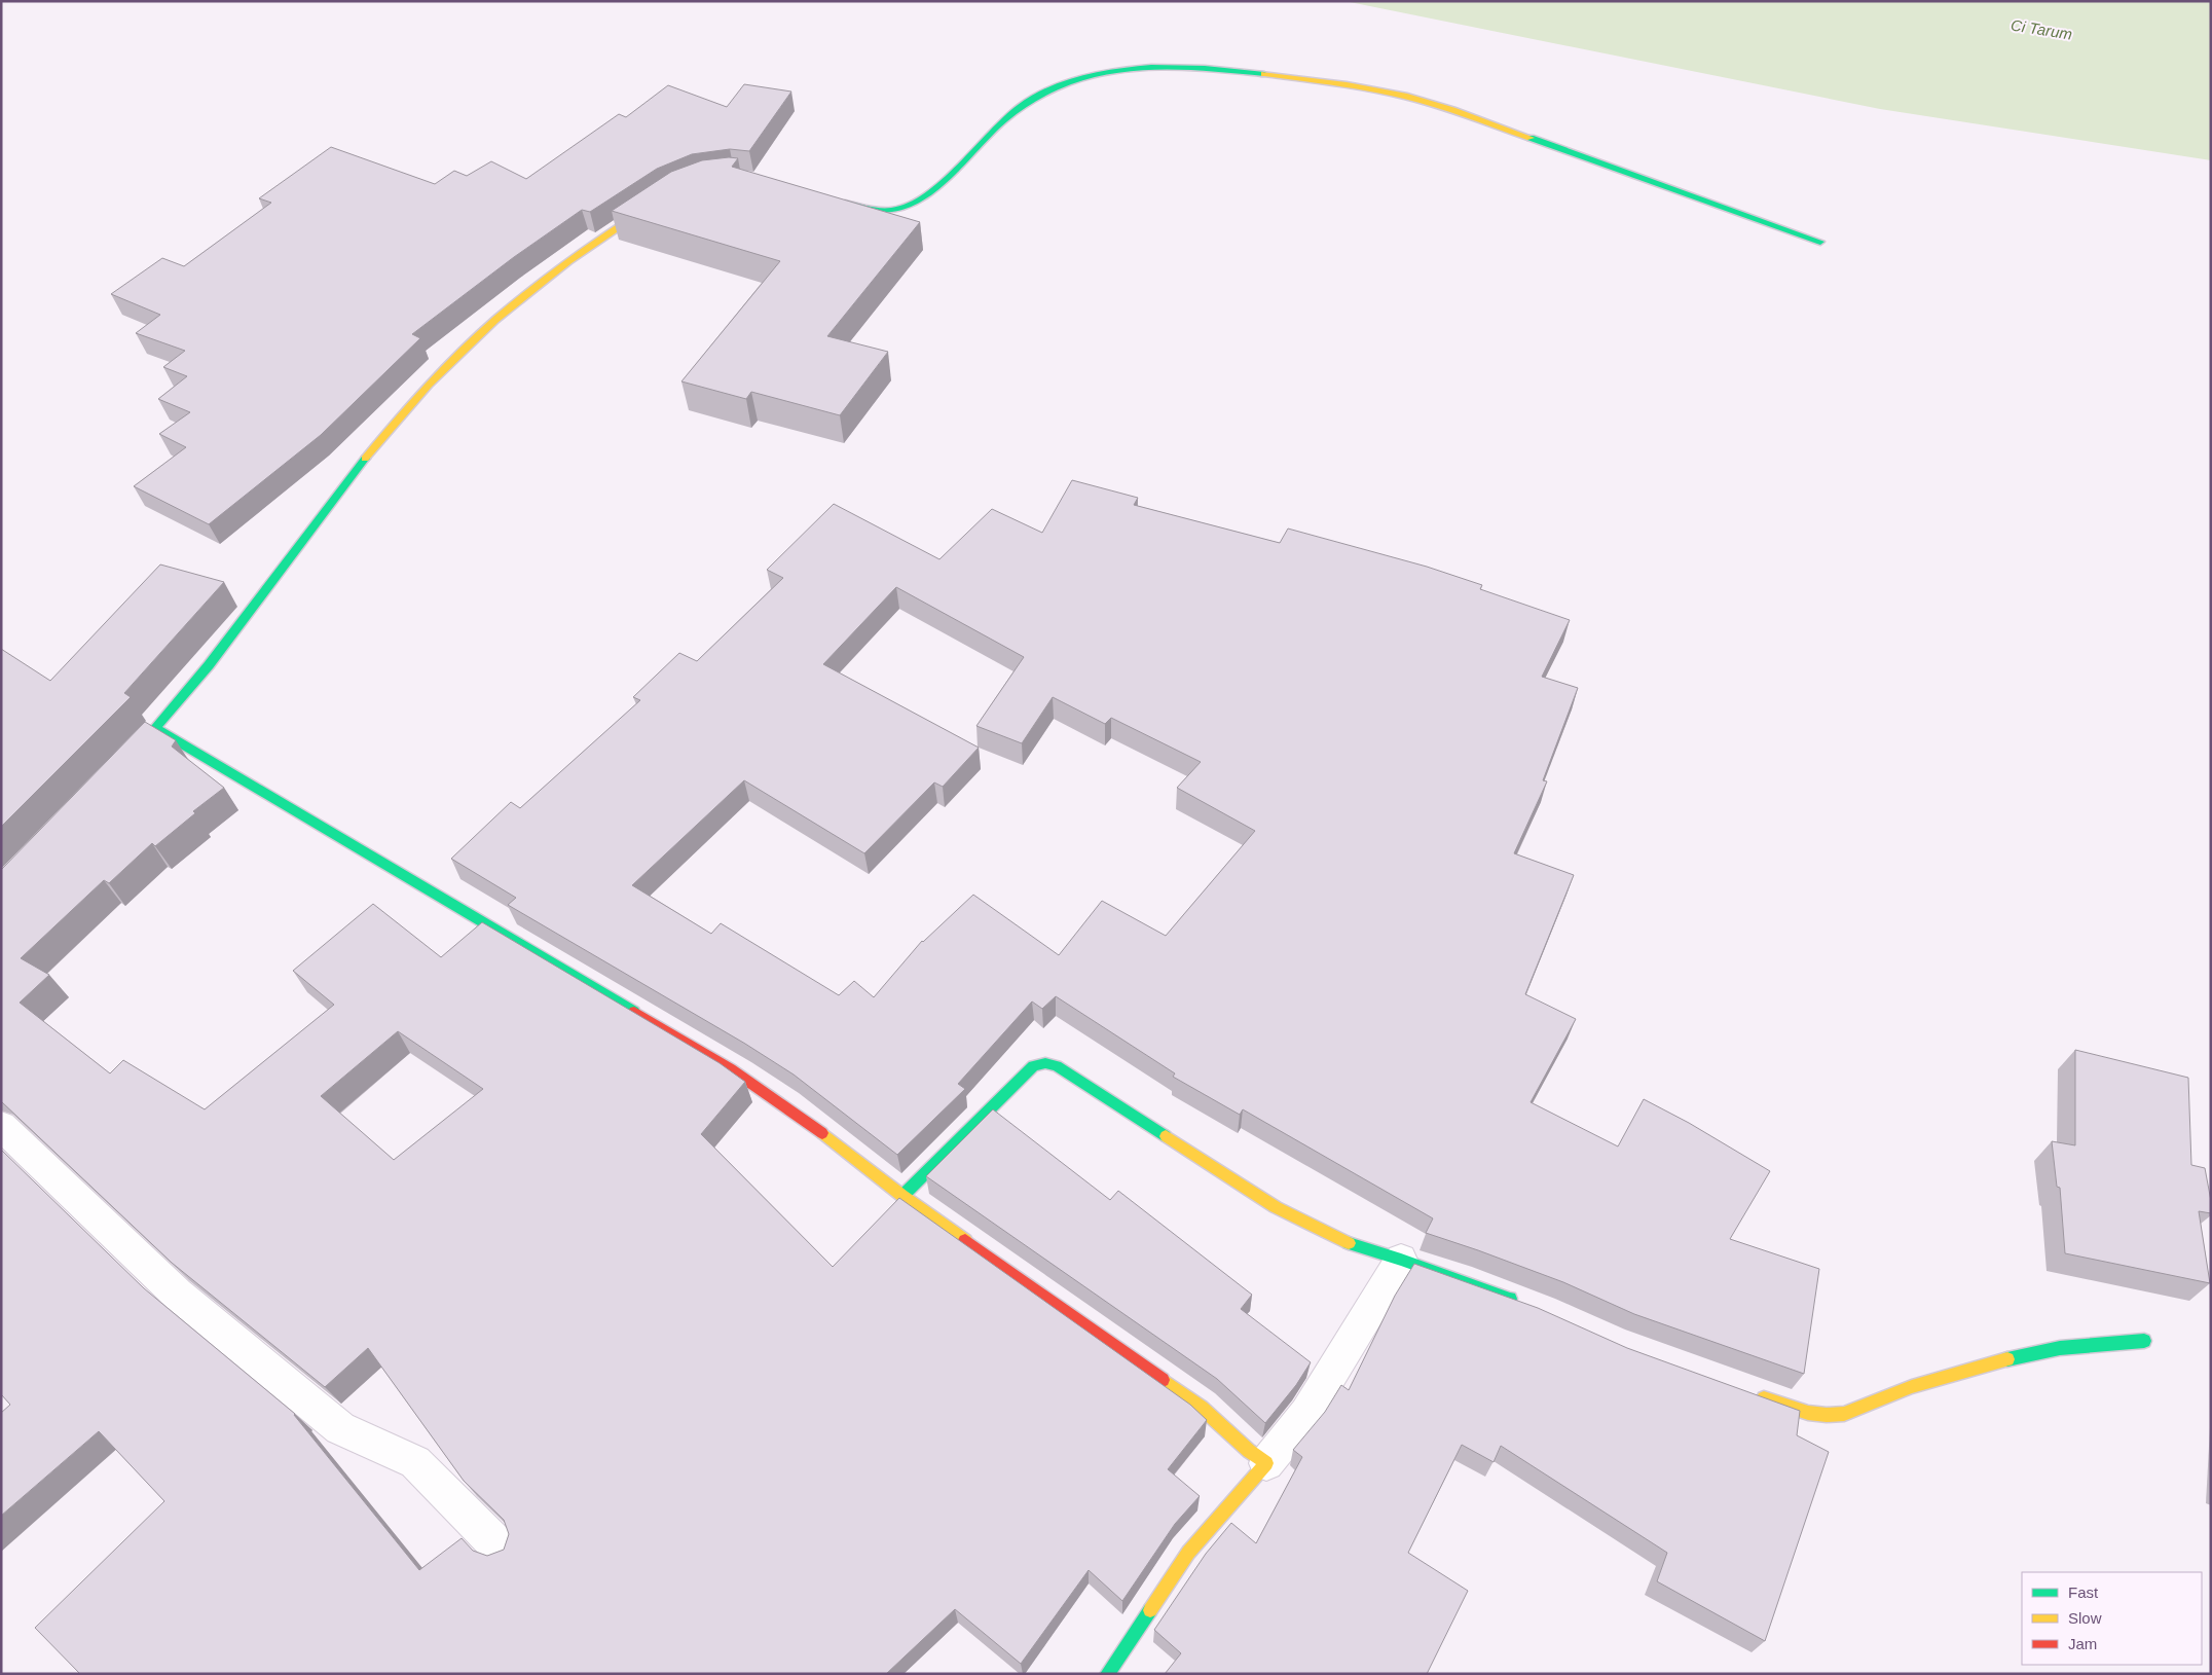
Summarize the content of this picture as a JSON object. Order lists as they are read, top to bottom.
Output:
{
  "water": ["Ci Tarum"],
  "legend": ["Fast", "Slow", "Jam"]
}
